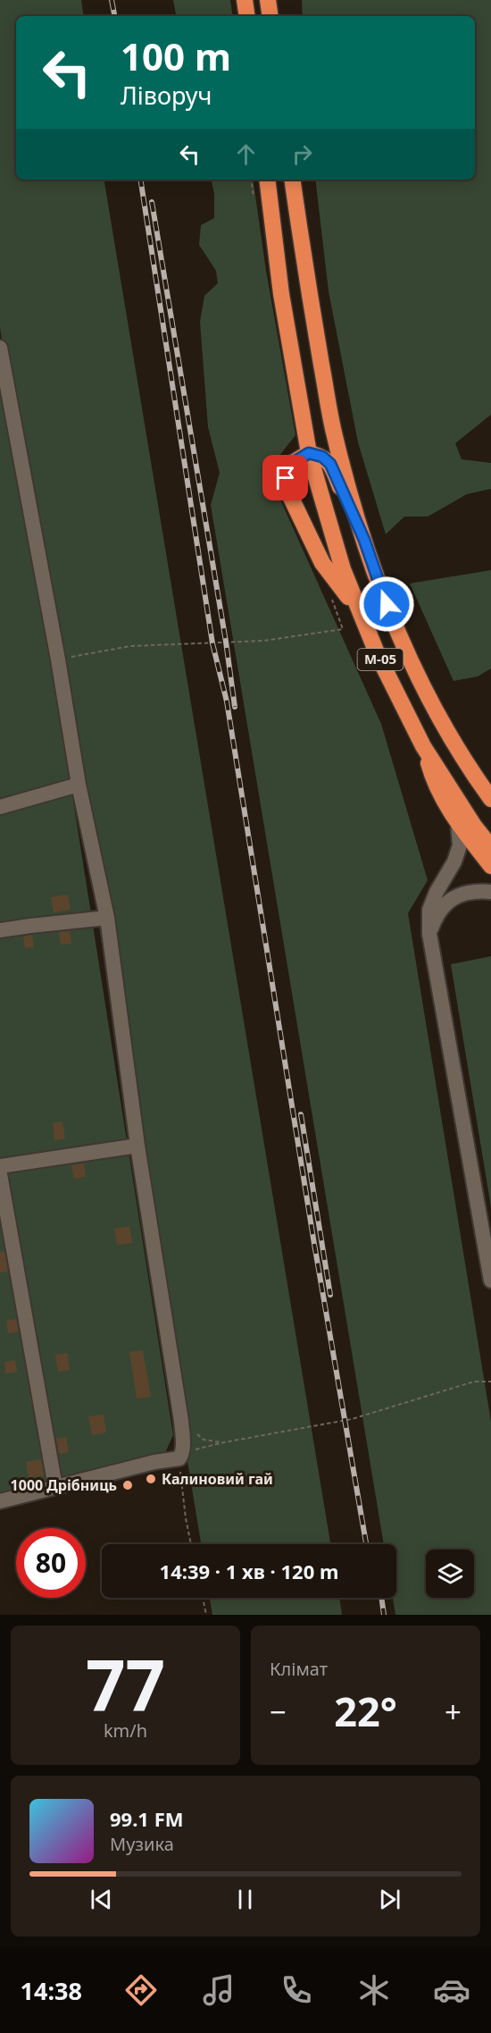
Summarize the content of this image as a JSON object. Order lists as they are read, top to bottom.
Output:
{
  "streets": {
    "highway": ["М-05"]
  },
  "places": ["Калиновий гай", "1000 Дрібниць"],
  "page": {
    "turn": ["100 m", "Ліворуч"],
    "limit": "80",
    "trip": "14:39 · 1 хв · 120 m",
    "tile": [
      ["77", "km/h"],
      "Клімат"
    ],
    "heat": ["−", "22°", "+"],
    "song": ["99.1 FM", "Музика"],
    "tabs": "14:38"
  }
}
